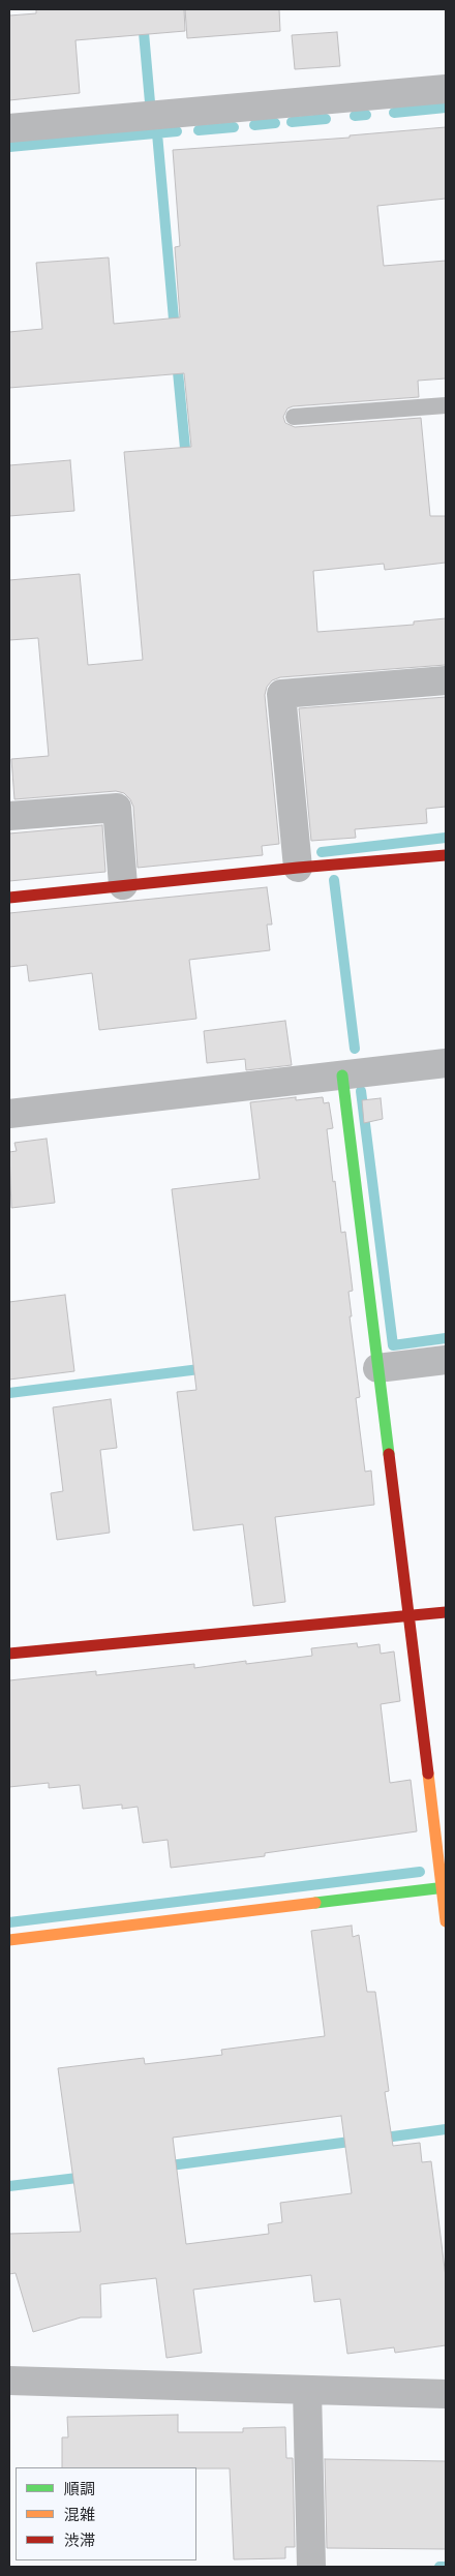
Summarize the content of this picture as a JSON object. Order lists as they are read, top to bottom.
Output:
{
  "legend": ["順調", "混雑", "渋滞"]
}
